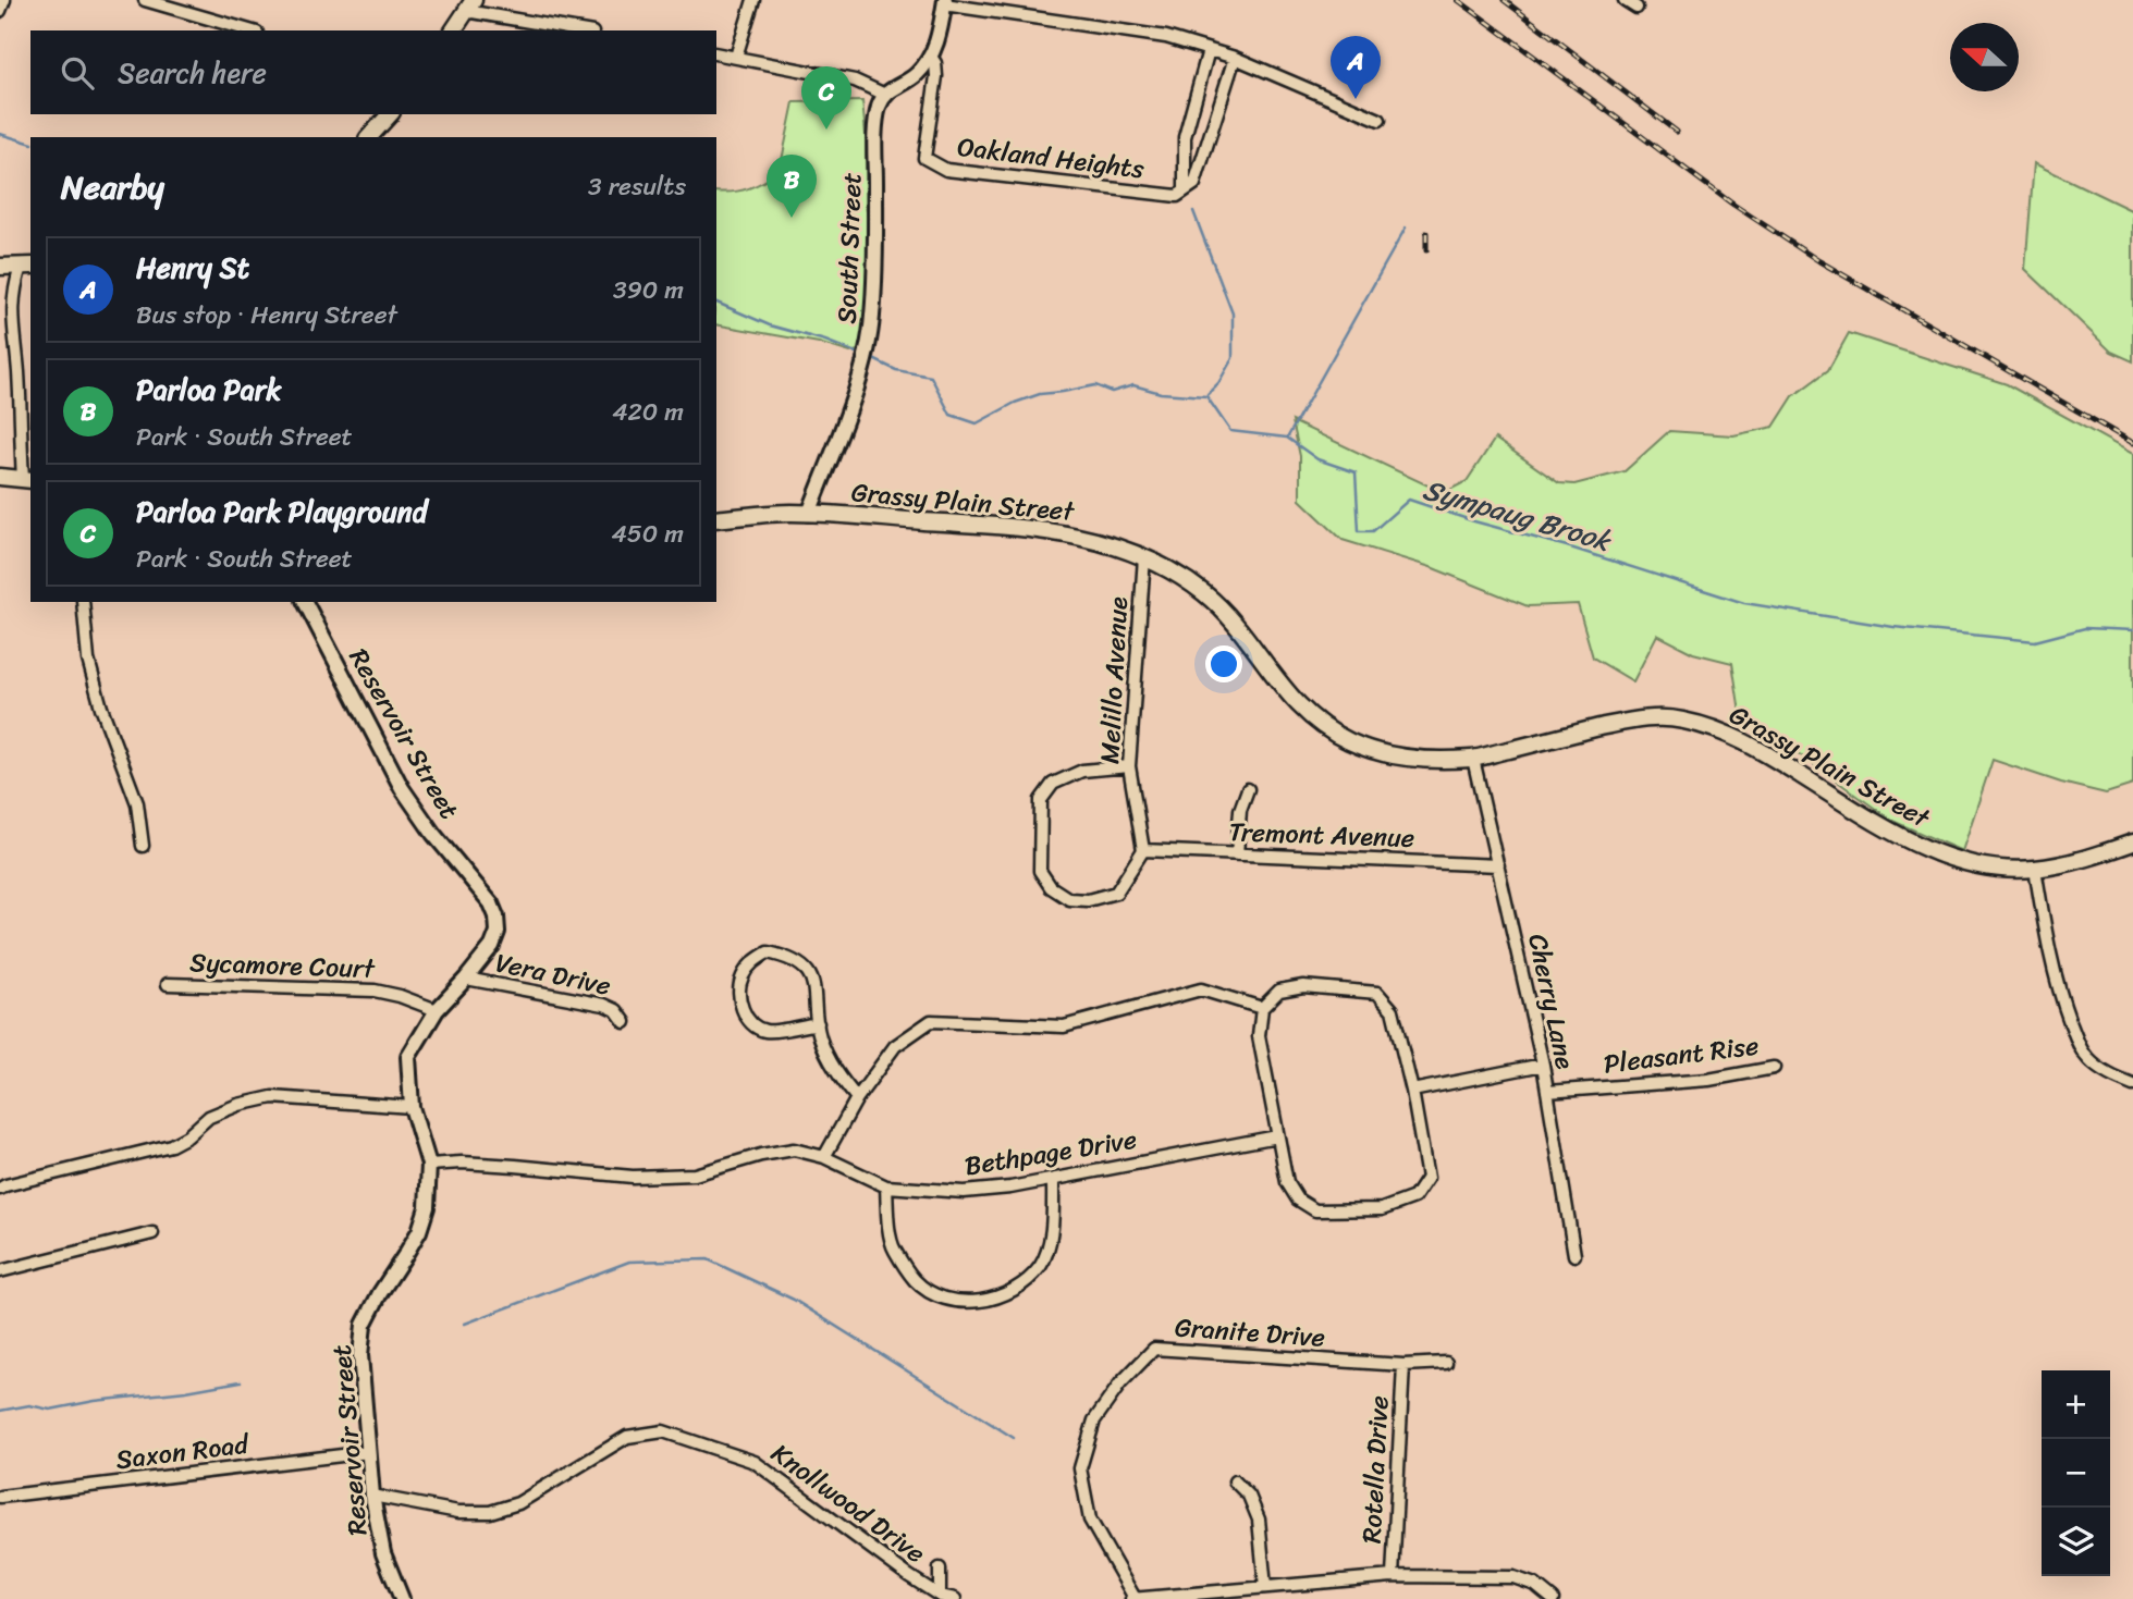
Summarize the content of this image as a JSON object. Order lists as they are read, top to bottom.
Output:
{
  "streets": {
    "main road": ["Grassy Plain Street"],
    "street": [
      "Oakland Heights",
      "South Street",
      "Melillo Avenue",
      "Reservoir Street",
      "Tremont Avenue",
      "Sycamore Court",
      "Vera Drive",
      "Cherry Lane",
      "Pleasant Rise",
      "Bethpage Drive",
      "Granite Drive",
      "Saxon Road",
      "Rotella Drive",
      "Knollwood Drive"
    ]
  },
  "crossings": [
    ["South Street", "Grassy Plain Street"],
    ["Grassy Plain Street", "Melillo Avenue"],
    ["Grassy Plain Street", "Cherry Lane"],
    ["Melillo Avenue", "Tremont Avenue"],
    ["Reservoir Street", "Sycamore Court"],
    ["Reservoir Street", "Vera Drive"],
    ["Reservoir Street", "Bethpage Drive"],
    ["Reservoir Street", "Saxon Road"],
    ["Reservoir Street", "Knollwood Drive"],
    ["Tremont Avenue", "Cherry Lane"],
    ["Cherry Lane", "Pleasant Rise"],
    ["Granite Drive", "Rotella Drive"]
  ],
  "water": ["Sympaug Brook"],
  "north": "left",
  "page": {
    "search": "Search here",
    "pins": ["A", "C", "B"],
    "heading": ["Nearby", "3 results"],
    "list": [
      {
        "mark": "A",
        "name": "Henry St",
        "note": "Bus stop · Henry Street",
        "value": "390 m"
      },
      {
        "mark": "B",
        "name": "Parloa Park",
        "note": "Park · South Street",
        "value": "420 m"
      },
      {
        "mark": "C",
        "name": "Parloa Park Playground",
        "note": "Park · South Street",
        "value": "450 m"
      }
    ],
    "map_buttons": ["+", "−"]
  }
}
